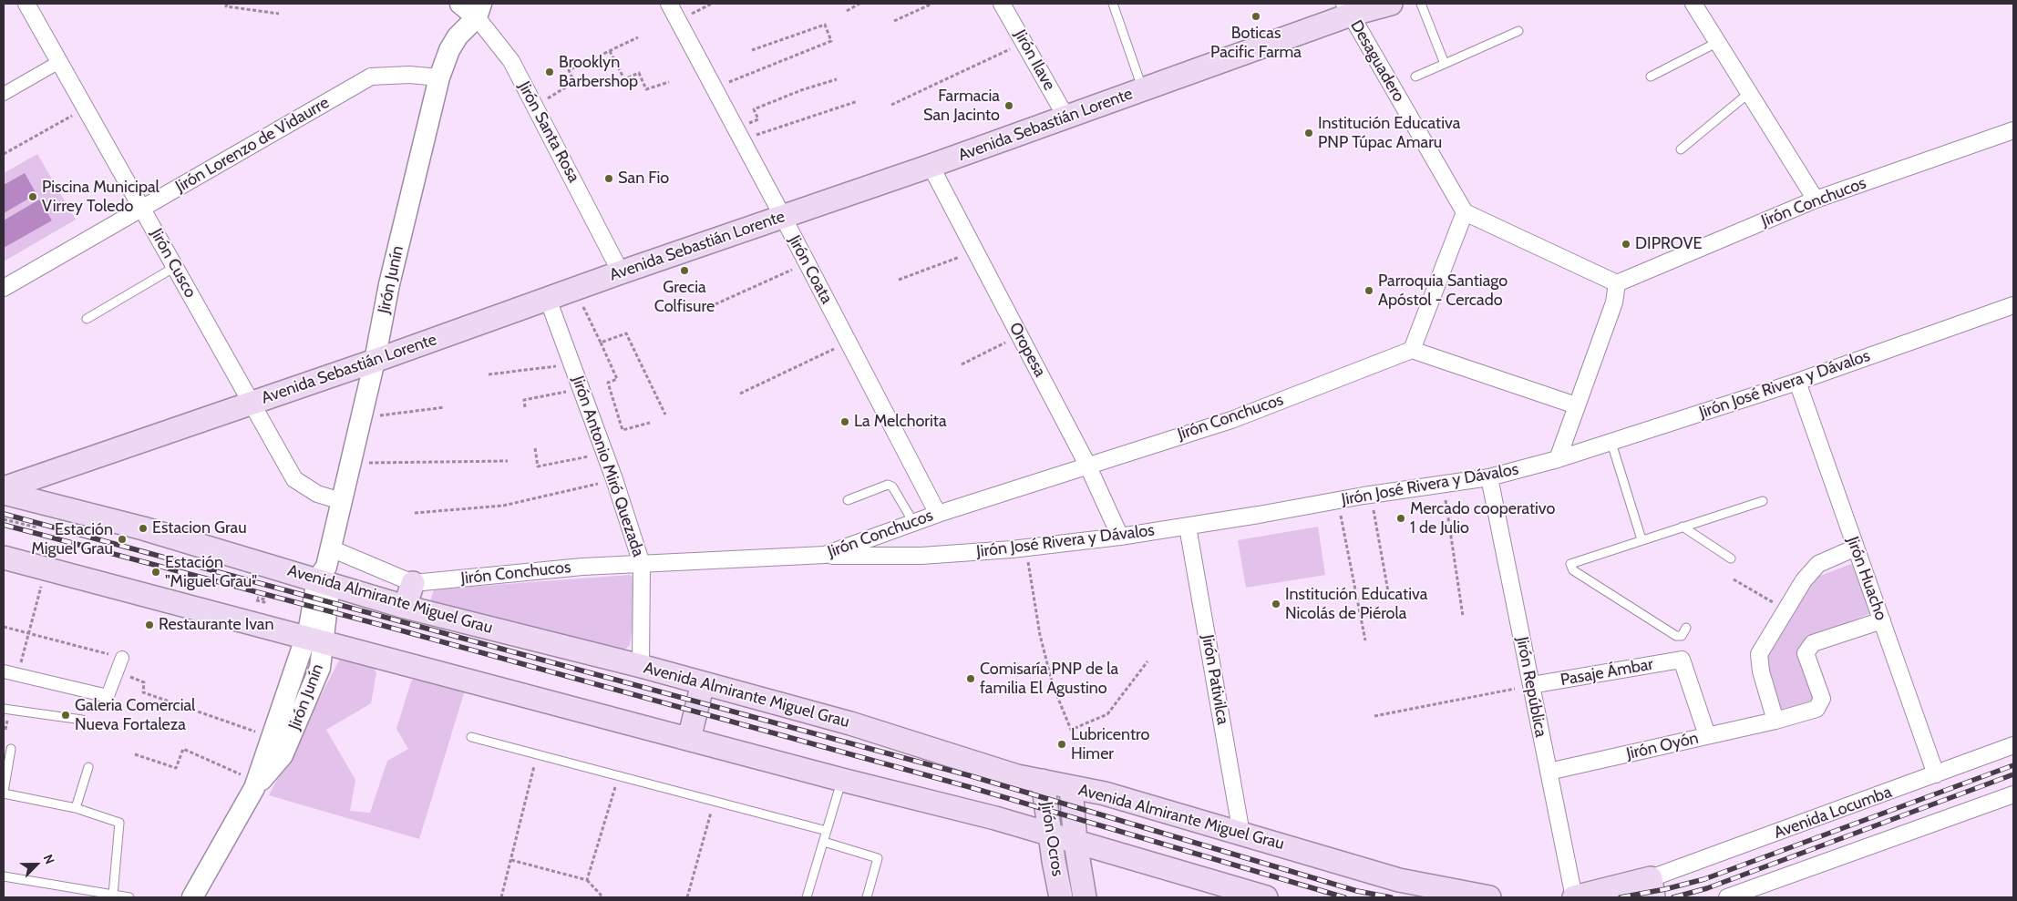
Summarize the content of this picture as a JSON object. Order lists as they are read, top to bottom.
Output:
{
  "streets": {
    "main road": ["Avenida Sebastián Lorente", "Avenida Almirante Miguel Grau", "Jirón Ocros"],
    "street": [
      "Jirón Ilave",
      "Desaguadero",
      "Jirón Santa Rosa",
      "Jirón Lorenzo de Vidaurre",
      "Jirón Conchucos",
      "Jirón Cusco",
      "Jirón Coata",
      "Jirón Junín",
      "Oropesa",
      "Jirón José Rivera y Dávalos",
      "Jirón Antonio Miró Quezada",
      "Jirón Huacho",
      "Pasaje Ámbar",
      "Jirón Pativilca",
      "Jirón República",
      "Jirón Oyón",
      "Avenida Locumba"
    ]
  },
  "crossings": [
    ["Jirón Ilave", "Avenida Sebastián Lorente"],
    ["Desaguadero", "Avenida Sebastián Lorente"],
    ["Avenida Sebastián Lorente", "Jirón Santa Rosa"],
    ["Avenida Sebastián Lorente", "Jirón Cusco"],
    ["Avenida Sebastián Lorente", "Jirón Coata"],
    ["Avenida Sebastián Lorente", "Jirón Junín"],
    ["Avenida Sebastián Lorente", "Oropesa"],
    ["Avenida Sebastián Lorente", "Jirón Antonio Miró Quezada"],
    ["Jirón Santa Rosa", "Jirón Junín"],
    ["Jirón Lorenzo de Vidaurre", "Jirón Cusco"],
    ["Jirón Lorenzo de Vidaurre", "Jirón Junín"],
    ["Jirón Conchucos", "Jirón Coata"],
    ["Jirón Conchucos", "Jirón Junín"],
    ["Jirón Conchucos", "Oropesa"],
    ["Jirón Conchucos", "Jirón José Rivera y Dávalos"],
    ["Jirón Conchucos", "Jirón Antonio Miró Quezada"],
    ["Jirón Conchucos", "Avenida Almirante Miguel Grau"],
    ["Jirón Cusco", "Jirón Junín"],
    ["Jirón Junín", "Avenida Almirante Miguel Grau"],
    ["Oropesa", "Jirón José Rivera y Dávalos"],
    ["Jirón José Rivera y Dávalos", "Jirón Huacho"],
    ["Jirón José Rivera y Dávalos", "Jirón Pativilca"],
    ["Jirón José Rivera y Dávalos", "Jirón República"],
    ["Jirón Antonio Miró Quezada", "Avenida Almirante Miguel Grau"],
    ["Jirón Huacho", "Jirón Oyón"],
    ["Jirón Huacho", "Avenida Locumba"],
    ["Avenida Almirante Miguel Grau", "Jirón Pativilca"],
    ["Avenida Almirante Miguel Grau", "Jirón Ocros"],
    ["Pasaje Ámbar", "Jirón República"],
    ["Pasaje Ámbar", "Jirón Oyón"],
    ["Jirón República", "Jirón Oyón"]
  ],
  "places": [
    "Boticas Pacific Farma",
    "Brooklyn Barbershop",
    "Farmacia San Jacinto",
    "Institución Educativa PNP Túpac Amaru",
    "San Fio",
    "Piscina Municipal Virrey Toledo",
    "DIPROVE",
    "Grecia Colfisure",
    "Parroquia Santiago Apóstol - Cercado",
    "La Melchorita",
    "Mercado cooperativo 1 de Julio",
    "Estacion Grau",
    "Estación Miguel Grau",
    "Estación \"Miguel Grau\"",
    "Institución Educativa Nicolás de Piérola",
    "Restaurante Ivan",
    "Comisaría PNP de la familia El Agustino",
    "Galeria Comercial Nueva Fortaleza",
    "Lubricentro Himer"
  ],
  "north": "top right"
}
